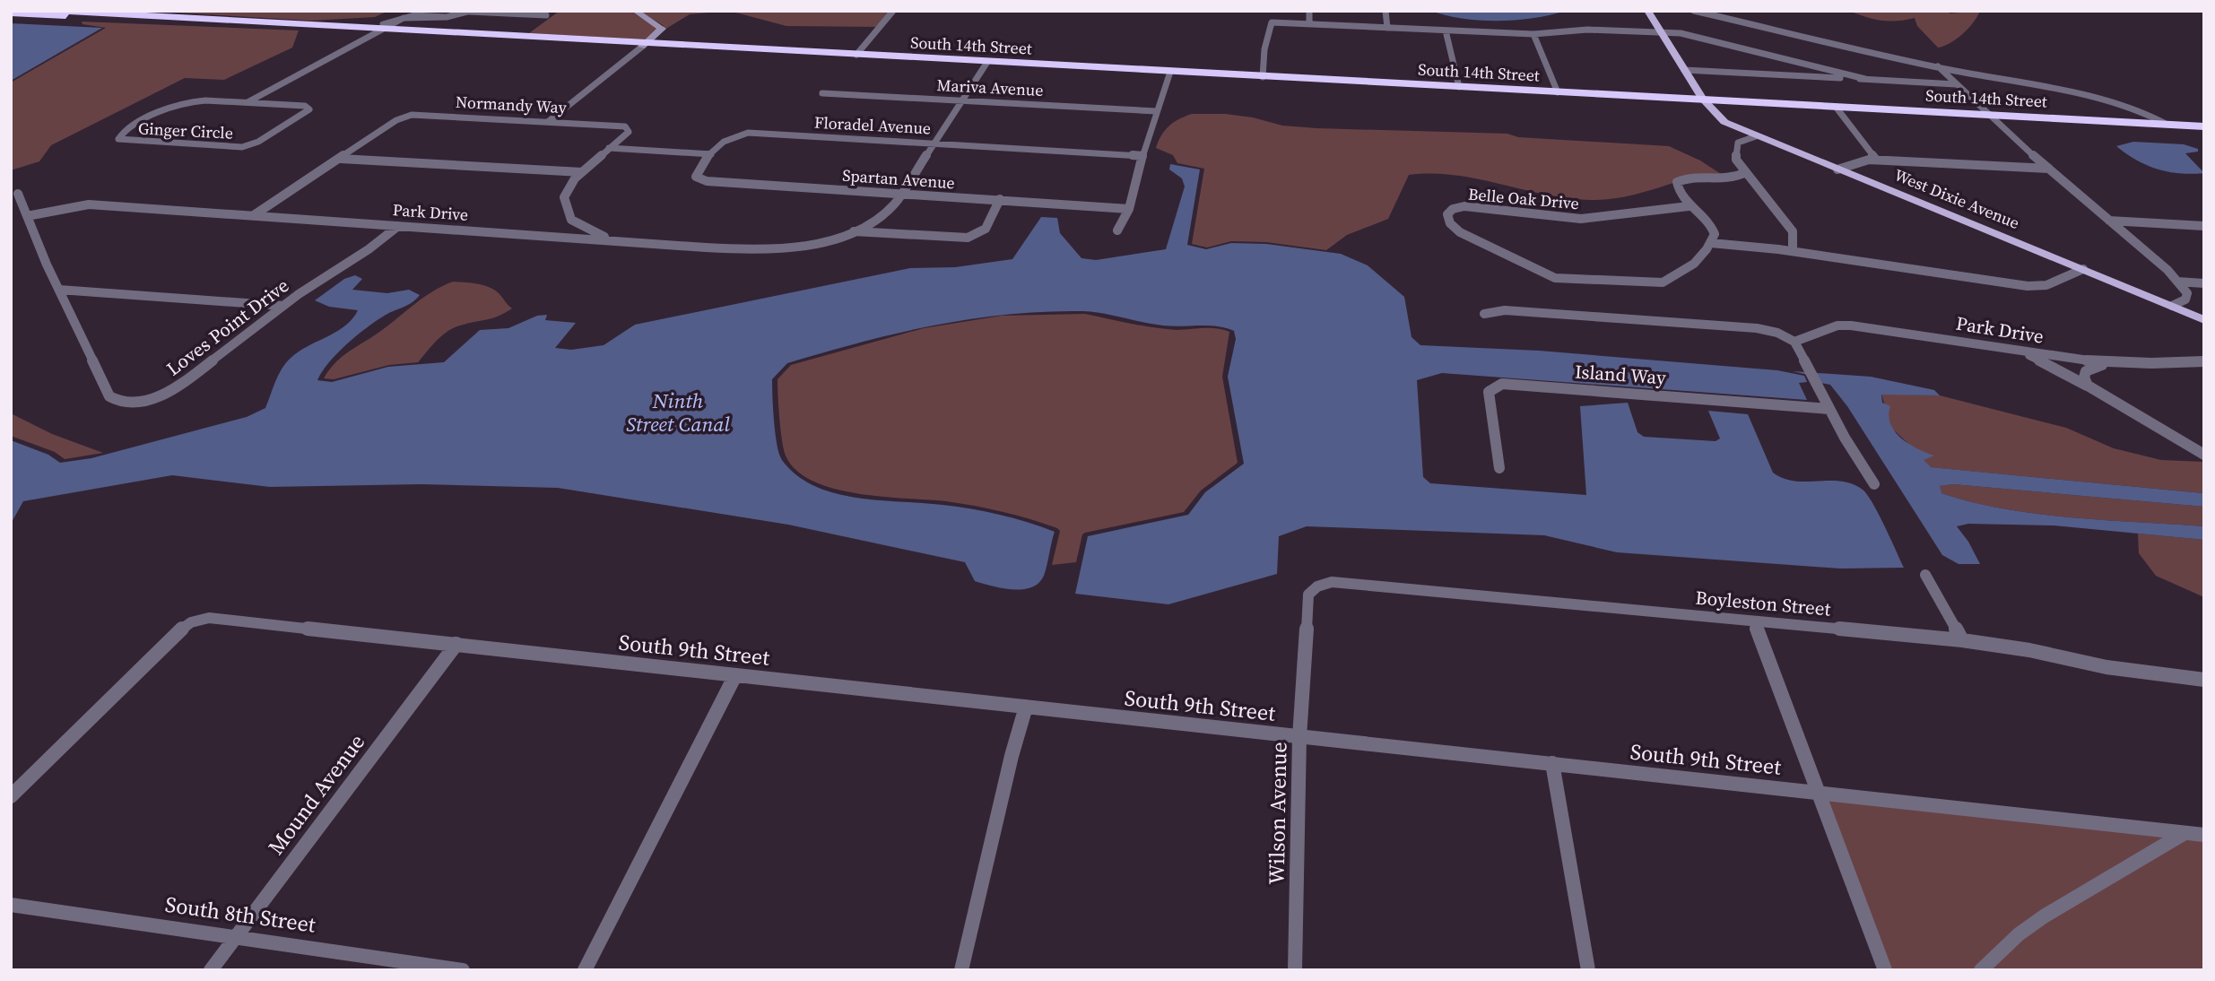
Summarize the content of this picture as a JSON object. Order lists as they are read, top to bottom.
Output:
{
  "streets": {
    "highway": ["South 14th Street"],
    "main road": ["West Dixie Avenue"],
    "street": [
      "Mariva Avenue",
      "Normandy Way",
      "Floradel Avenue",
      "Ginger Circle",
      "Spartan Avenue",
      "Belle Oak Drive",
      "Park Drive",
      "Loves Point Drive",
      "Island Way",
      "Boyleston Street",
      "South 9th Street",
      "Mound Avenue",
      "Wilson Avenue",
      "South 8th Street"
    ]
  },
  "crossings": [
    ["South 14th Street", "West Dixie Avenue"],
    ["South 14th Street", "Park Drive"],
    ["Mariva Avenue", "Park Drive"],
    ["Normandy Way", "Park Drive"],
    ["Floradel Avenue", "Spartan Avenue"],
    ["Floradel Avenue", "Park Drive"],
    ["Spartan Avenue", "Park Drive"],
    ["Park Drive", "Loves Point Drive"],
    ["Boyleston Street", "Wilson Avenue"],
    ["South 9th Street", "Mound Avenue"],
    ["South 9th Street", "Wilson Avenue"],
    ["Mound Avenue", "South 8th Street"]
  ],
  "water": ["Ninth Street Canal"]
}
